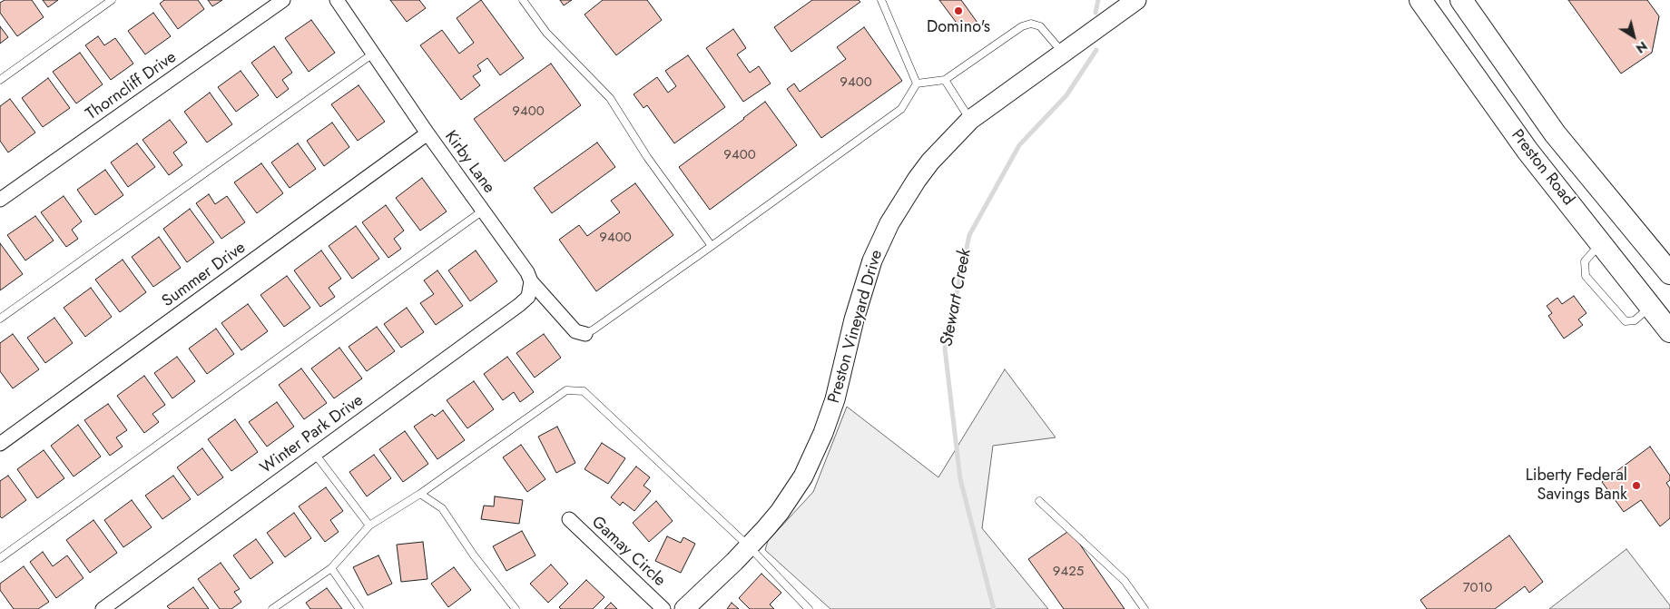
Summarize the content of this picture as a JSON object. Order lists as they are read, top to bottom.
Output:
{
  "streets": {
    "main road": ["Preston Road"],
    "street": [
      "Thorncliff Drive",
      "Kirby Lane",
      "Summer Drive",
      "Preston Vineyard Drive",
      "Winter Park Drive",
      "Gamay Circle"
    ]
  },
  "crossings": [
    ["Kirby Lane", "Summer Drive"],
    ["Kirby Lane", "Winter Park Drive"]
  ],
  "water": ["Stewart Creek"],
  "places": ["Domino's", "Liberty Federal Savings Bank"],
  "house_numbers": [
    "9400",
    "9400",
    "9400",
    "9400",
    "9425",
    "7010"
  ],
  "north": "bottom right"
}
